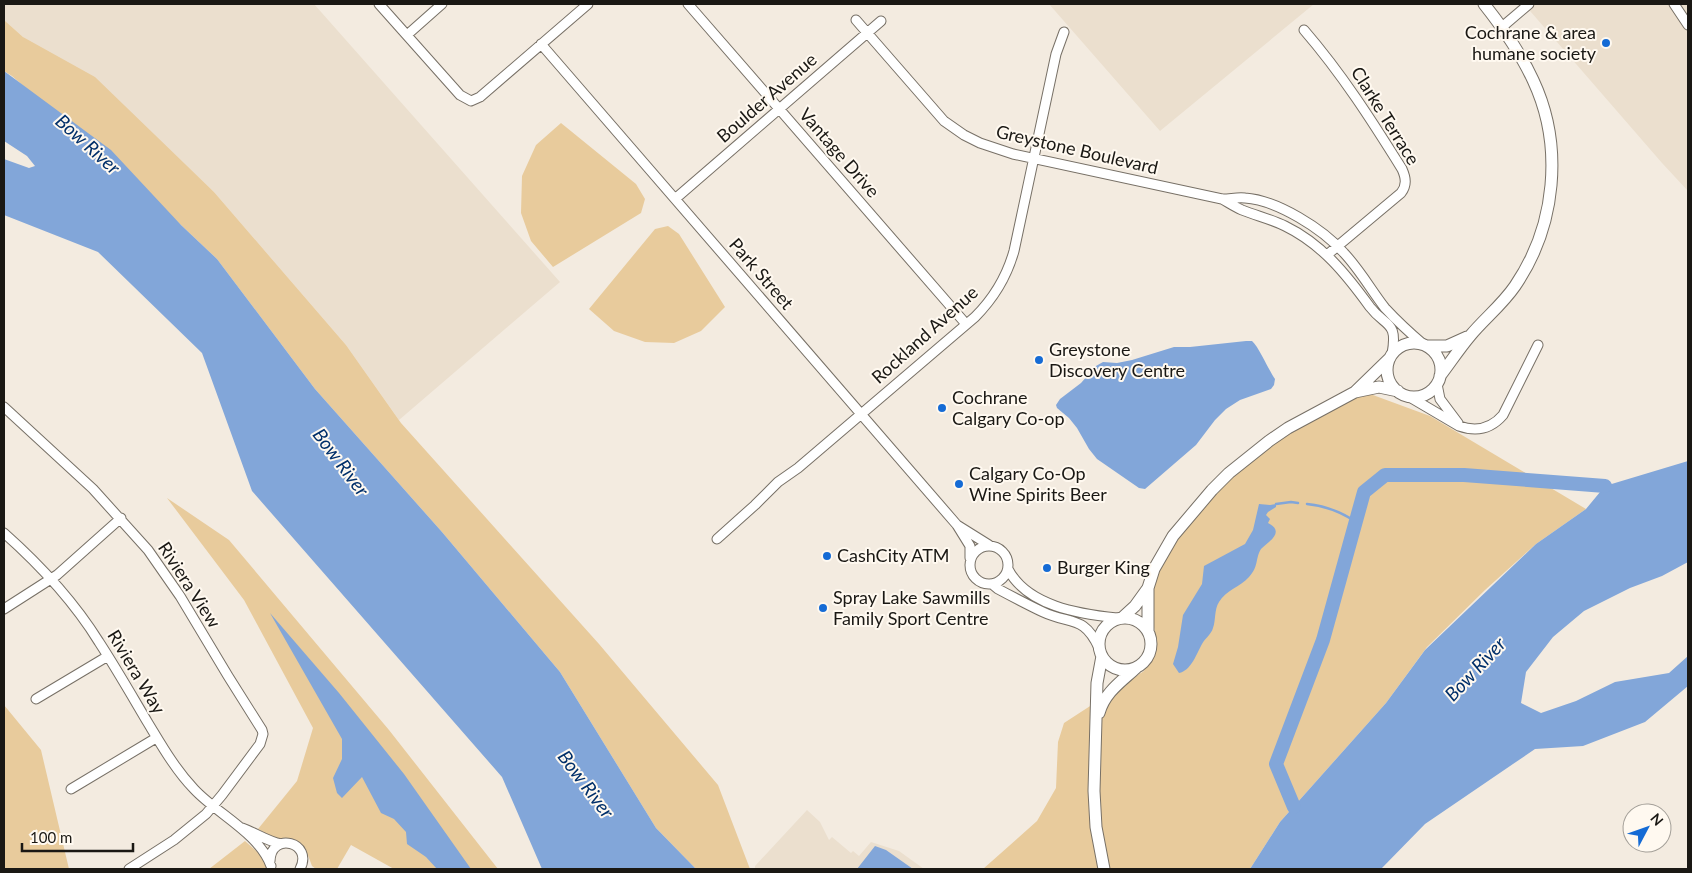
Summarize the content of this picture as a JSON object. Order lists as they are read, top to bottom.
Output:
{
  "streets": {
    "street": [
      "Boulder Avenue",
      "Clarke Terrace",
      "Greystone Boulevard",
      "Vantage Drive",
      "Park Street",
      "Rockland Avenue",
      "Riviera View",
      "Riviera Way"
    ]
  },
  "crossings": [
    ["Boulder Avenue", "Greystone Boulevard"],
    ["Boulder Avenue", "Vantage Drive"],
    ["Boulder Avenue", "Park Street"],
    ["Clarke Terrace", "Greystone Boulevard"],
    ["Greystone Boulevard", "Rockland Avenue"],
    ["Vantage Drive", "Rockland Avenue"],
    ["Park Street", "Rockland Avenue"],
    ["Riviera View", "Riviera Way"]
  ],
  "water": ["Bow River"],
  "places": [
    "Cochrane & area humane society",
    "Greystone Discovery Centre",
    "Cochrane Calgary Co-op",
    "Calgary Co-Op Wine Spirits Beer",
    "CashCity ATM",
    "Burger King",
    "Spray Lake Sawmills Family Sport Centre"
  ],
  "scale_bar": "100 m",
  "north": "top right"
}
